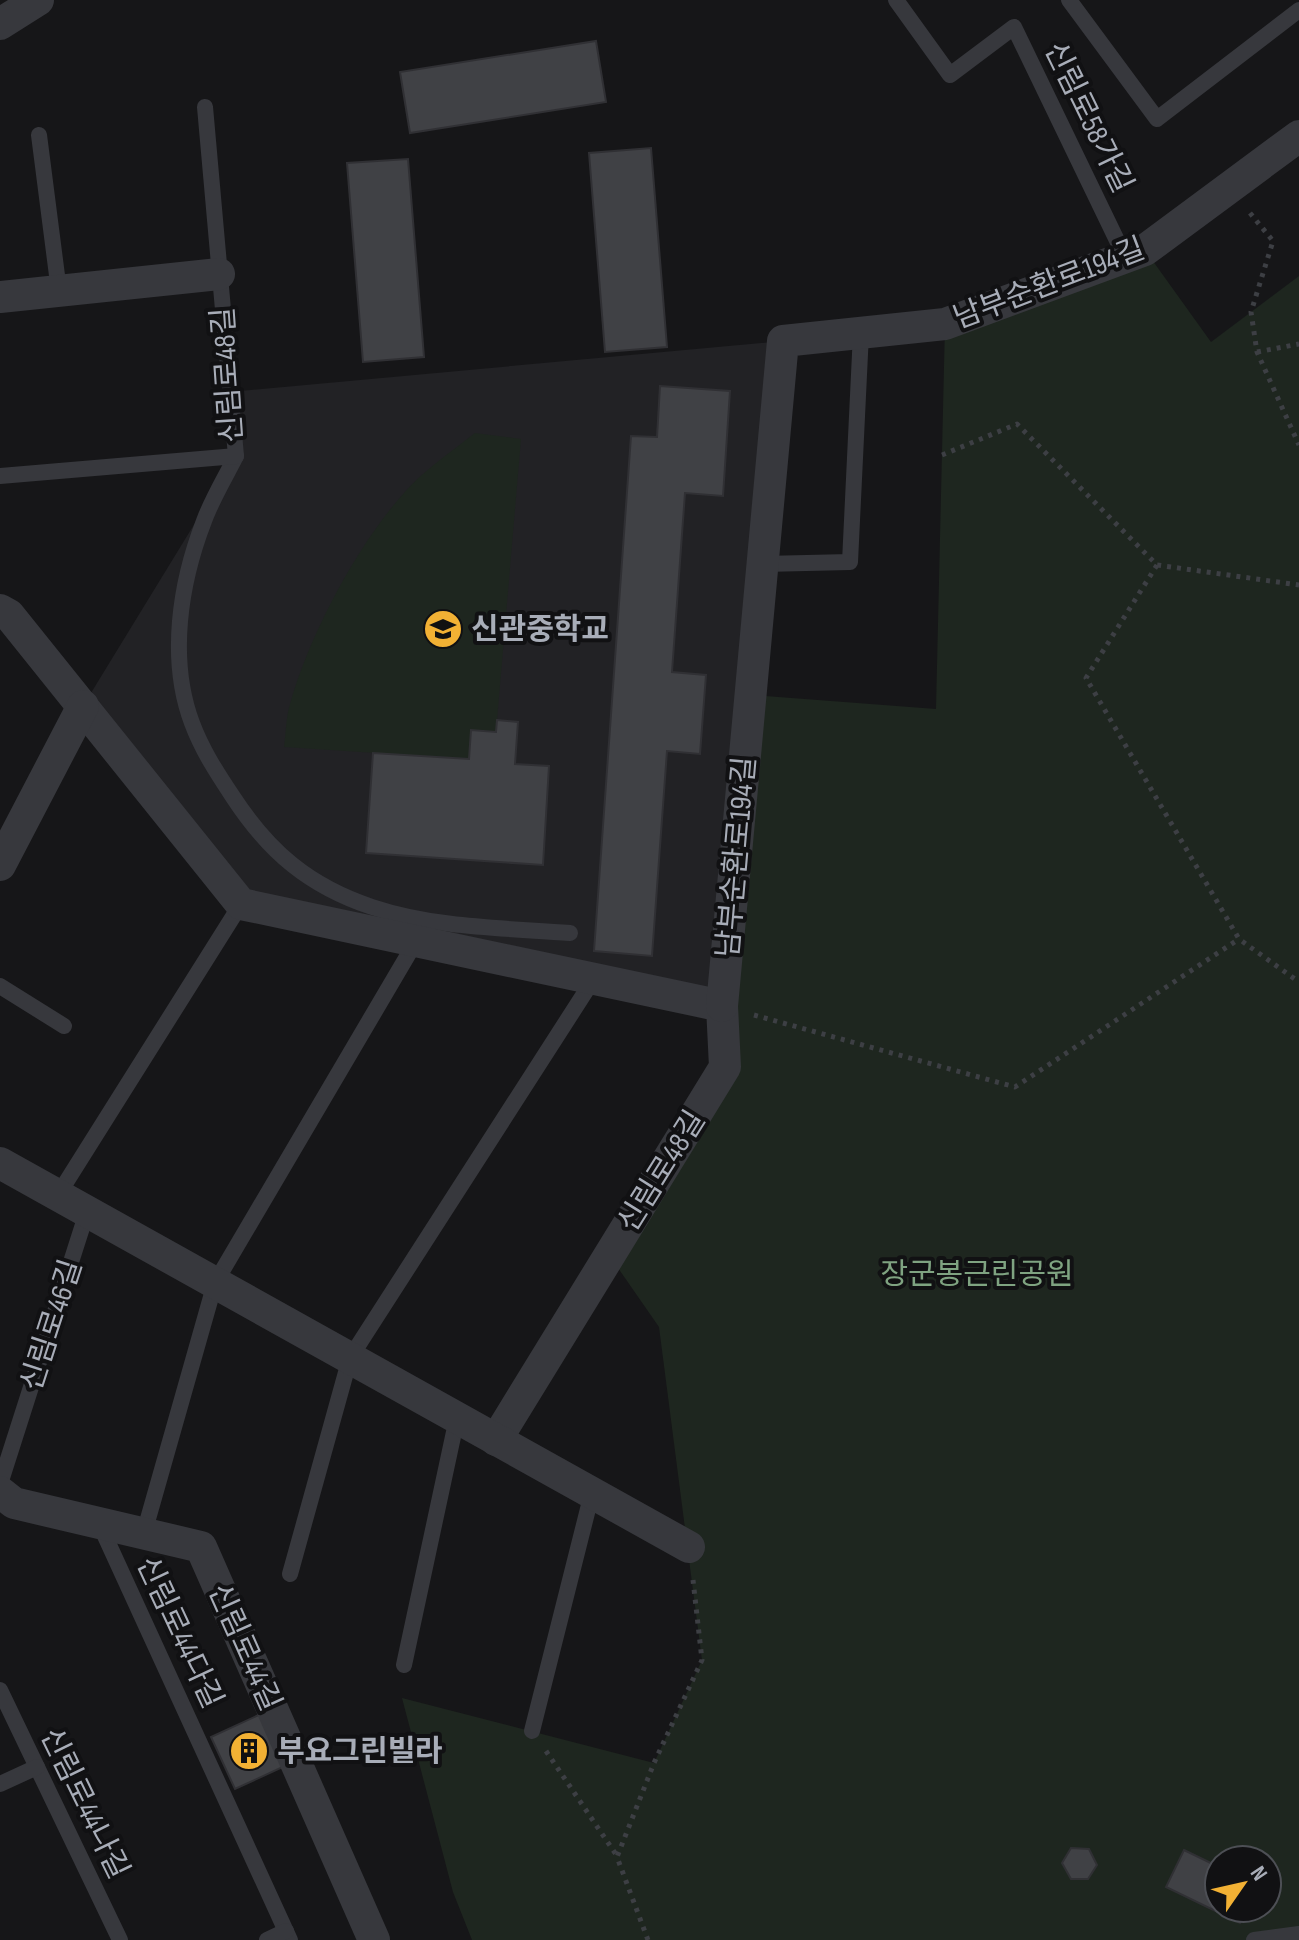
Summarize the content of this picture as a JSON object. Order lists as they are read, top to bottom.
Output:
{
  "streets": {
    "street": ["남부순환로194길", "신림로48길", "신림로44길"],
    "lane": [
      "신림로58가길",
      "신림로46길",
      "신림로44다길",
      "신림로44나길"
    ]
  },
  "crossings": [
    ["신림로58가길", "남부순환로194길"],
    ["남부순환로194길", "신림로48길"],
    ["신림로44다길", "신림로44길"]
  ],
  "parks": ["장군봉근린공원"],
  "places": {
    "school or university": ["신관중학교"],
    "building": ["부요그린빌라"]
  },
  "north": "top right"
}
